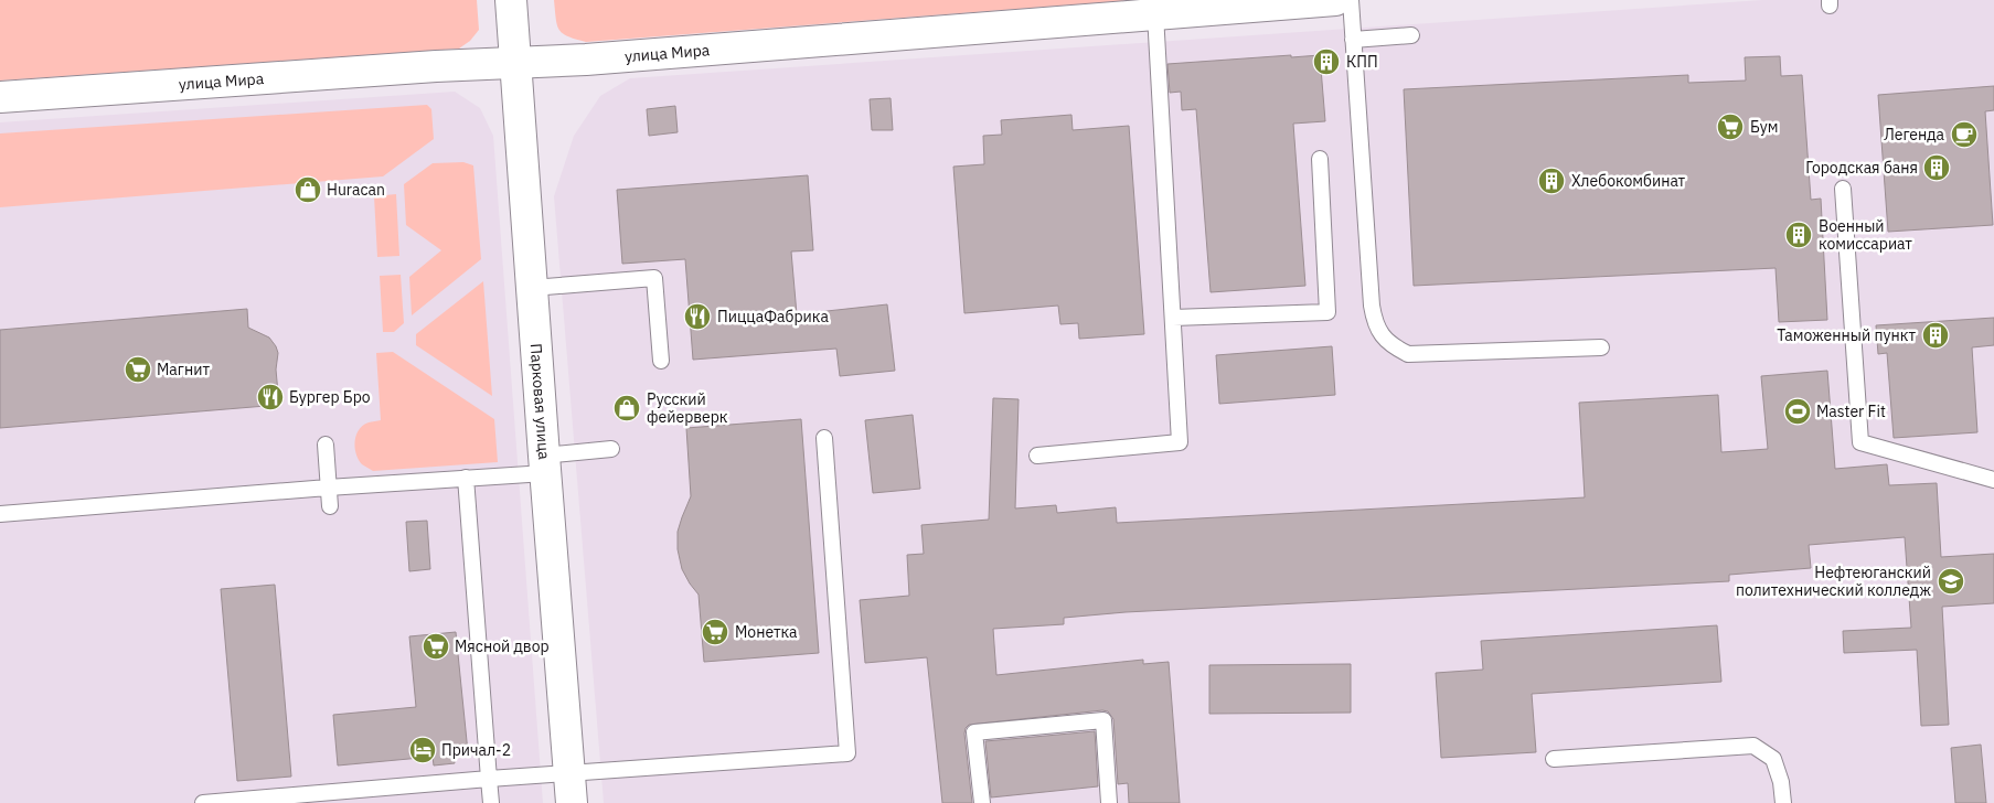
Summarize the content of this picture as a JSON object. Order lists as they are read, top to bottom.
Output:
{
  "streets": {
    "main road": ["улица Мира", "Парковая улица"]
  },
  "crossings": [
    ["улица Мира", "Парковая улица"]
  ],
  "places": {
    "building": [
      "КПП",
      "Городская баня",
      "Хлебокомбинат",
      "Военный комиссариат",
      "Таможенный пункт"
    ],
    "supermarket": [
      "Бум",
      "Магнит",
      "Монетка",
      "Мясной двор"
    ],
    "cafe": ["Легенда"],
    "shop": ["Huracan", "Русский фейерверк"],
    "restaurant": ["ПиццаФабрика", "Бургер Бро"],
    "sports": ["Master Fit"],
    "school or university": ["Нефтеюганский политехнический колледж"],
    "hotel": ["Причал-2"]
  }
}
